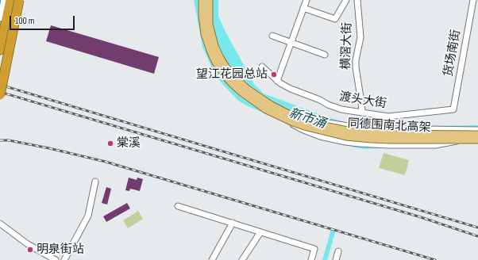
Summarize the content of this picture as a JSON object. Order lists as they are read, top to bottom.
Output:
{
  "streets": {
    "main road": ["同德围南北高架"],
    "street": ["横滘大街", "货场南街", "渡头大街"]
  },
  "crossings": [
    ["横滘大街", "渡头大街"],
    ["货场南街", "渡头大街"]
  ],
  "water": ["新市涌"],
  "places": ["望江花园总站", "棠溪", "明泉街站"],
  "scale_bar": "100 m"
}
